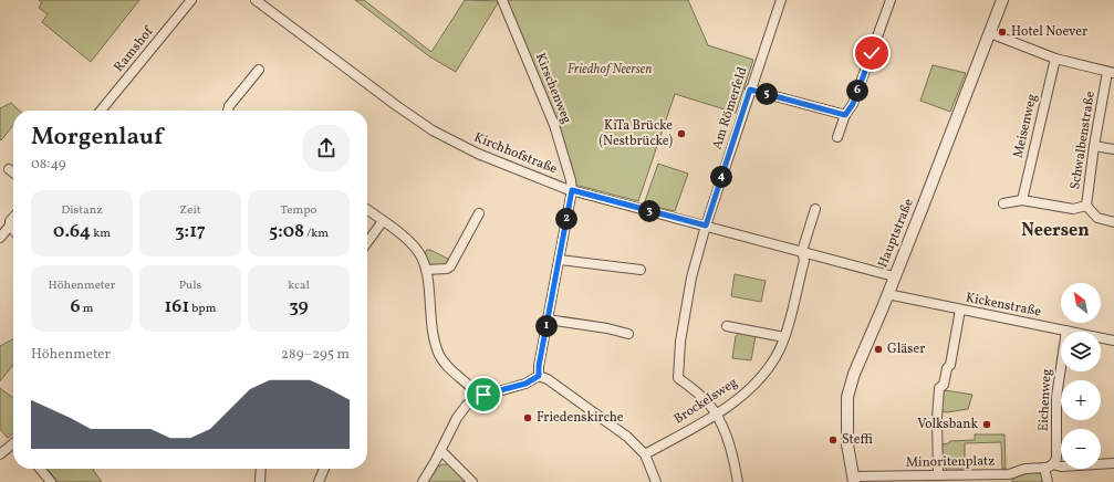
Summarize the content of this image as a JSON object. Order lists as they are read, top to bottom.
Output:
{
  "streets": {
    "street": [
      "Ramshof",
      "Kirschenweg",
      "Am Römerfeld",
      "Meisenweg",
      "Schwalbenstraße",
      "Kirchhofstraße",
      "Hauptstraße",
      "Kickenstraße",
      "Eichenweg",
      "Brockelsweg",
      "Minoritenplatz"
    ]
  },
  "crossings": [
    ["Kirschenweg", "Kirchhofstraße"],
    ["Am Römerfeld", "Kirchhofstraße"],
    ["Am Römerfeld", "Brockelsweg"],
    ["Kirchhofstraße", "Hauptstraße"],
    ["Kirchhofstraße", "Brockelsweg"],
    ["Hauptstraße", "Kickenstraße"],
    ["Hauptstraße", "Minoritenplatz"],
    ["Kickenstraße", "Eichenweg"],
    ["Eichenweg", "Minoritenplatz"]
  ],
  "districts": ["Neersen"],
  "parks": ["Friedhof Neersen"],
  "places": [
    "Hotel Noever",
    "KiTa Brücke (Nestbrücke)",
    "Gläser",
    "Friedenskirche",
    "Volksbank",
    "Steffi"
  ],
  "north": "top left",
  "page": {
    "pins": [
      "6",
      "5",
      "4",
      "3",
      "2",
      "1"
    ],
    "heading": ["Morgenlauf", "08:49"],
    "stats": [
      ["Distanz", "0.64 km"],
      ["Zeit", "3:17"],
      ["Tempo", "5:08 /km"],
      ["Höhenmeter", "6 m"],
      ["Puls", "161 bpm"],
      ["kcal", "39"]
    ],
    "map_buttons": ["+", "−"],
    "chart": ["Höhenmeter", "289–295 m"]
  }
}
